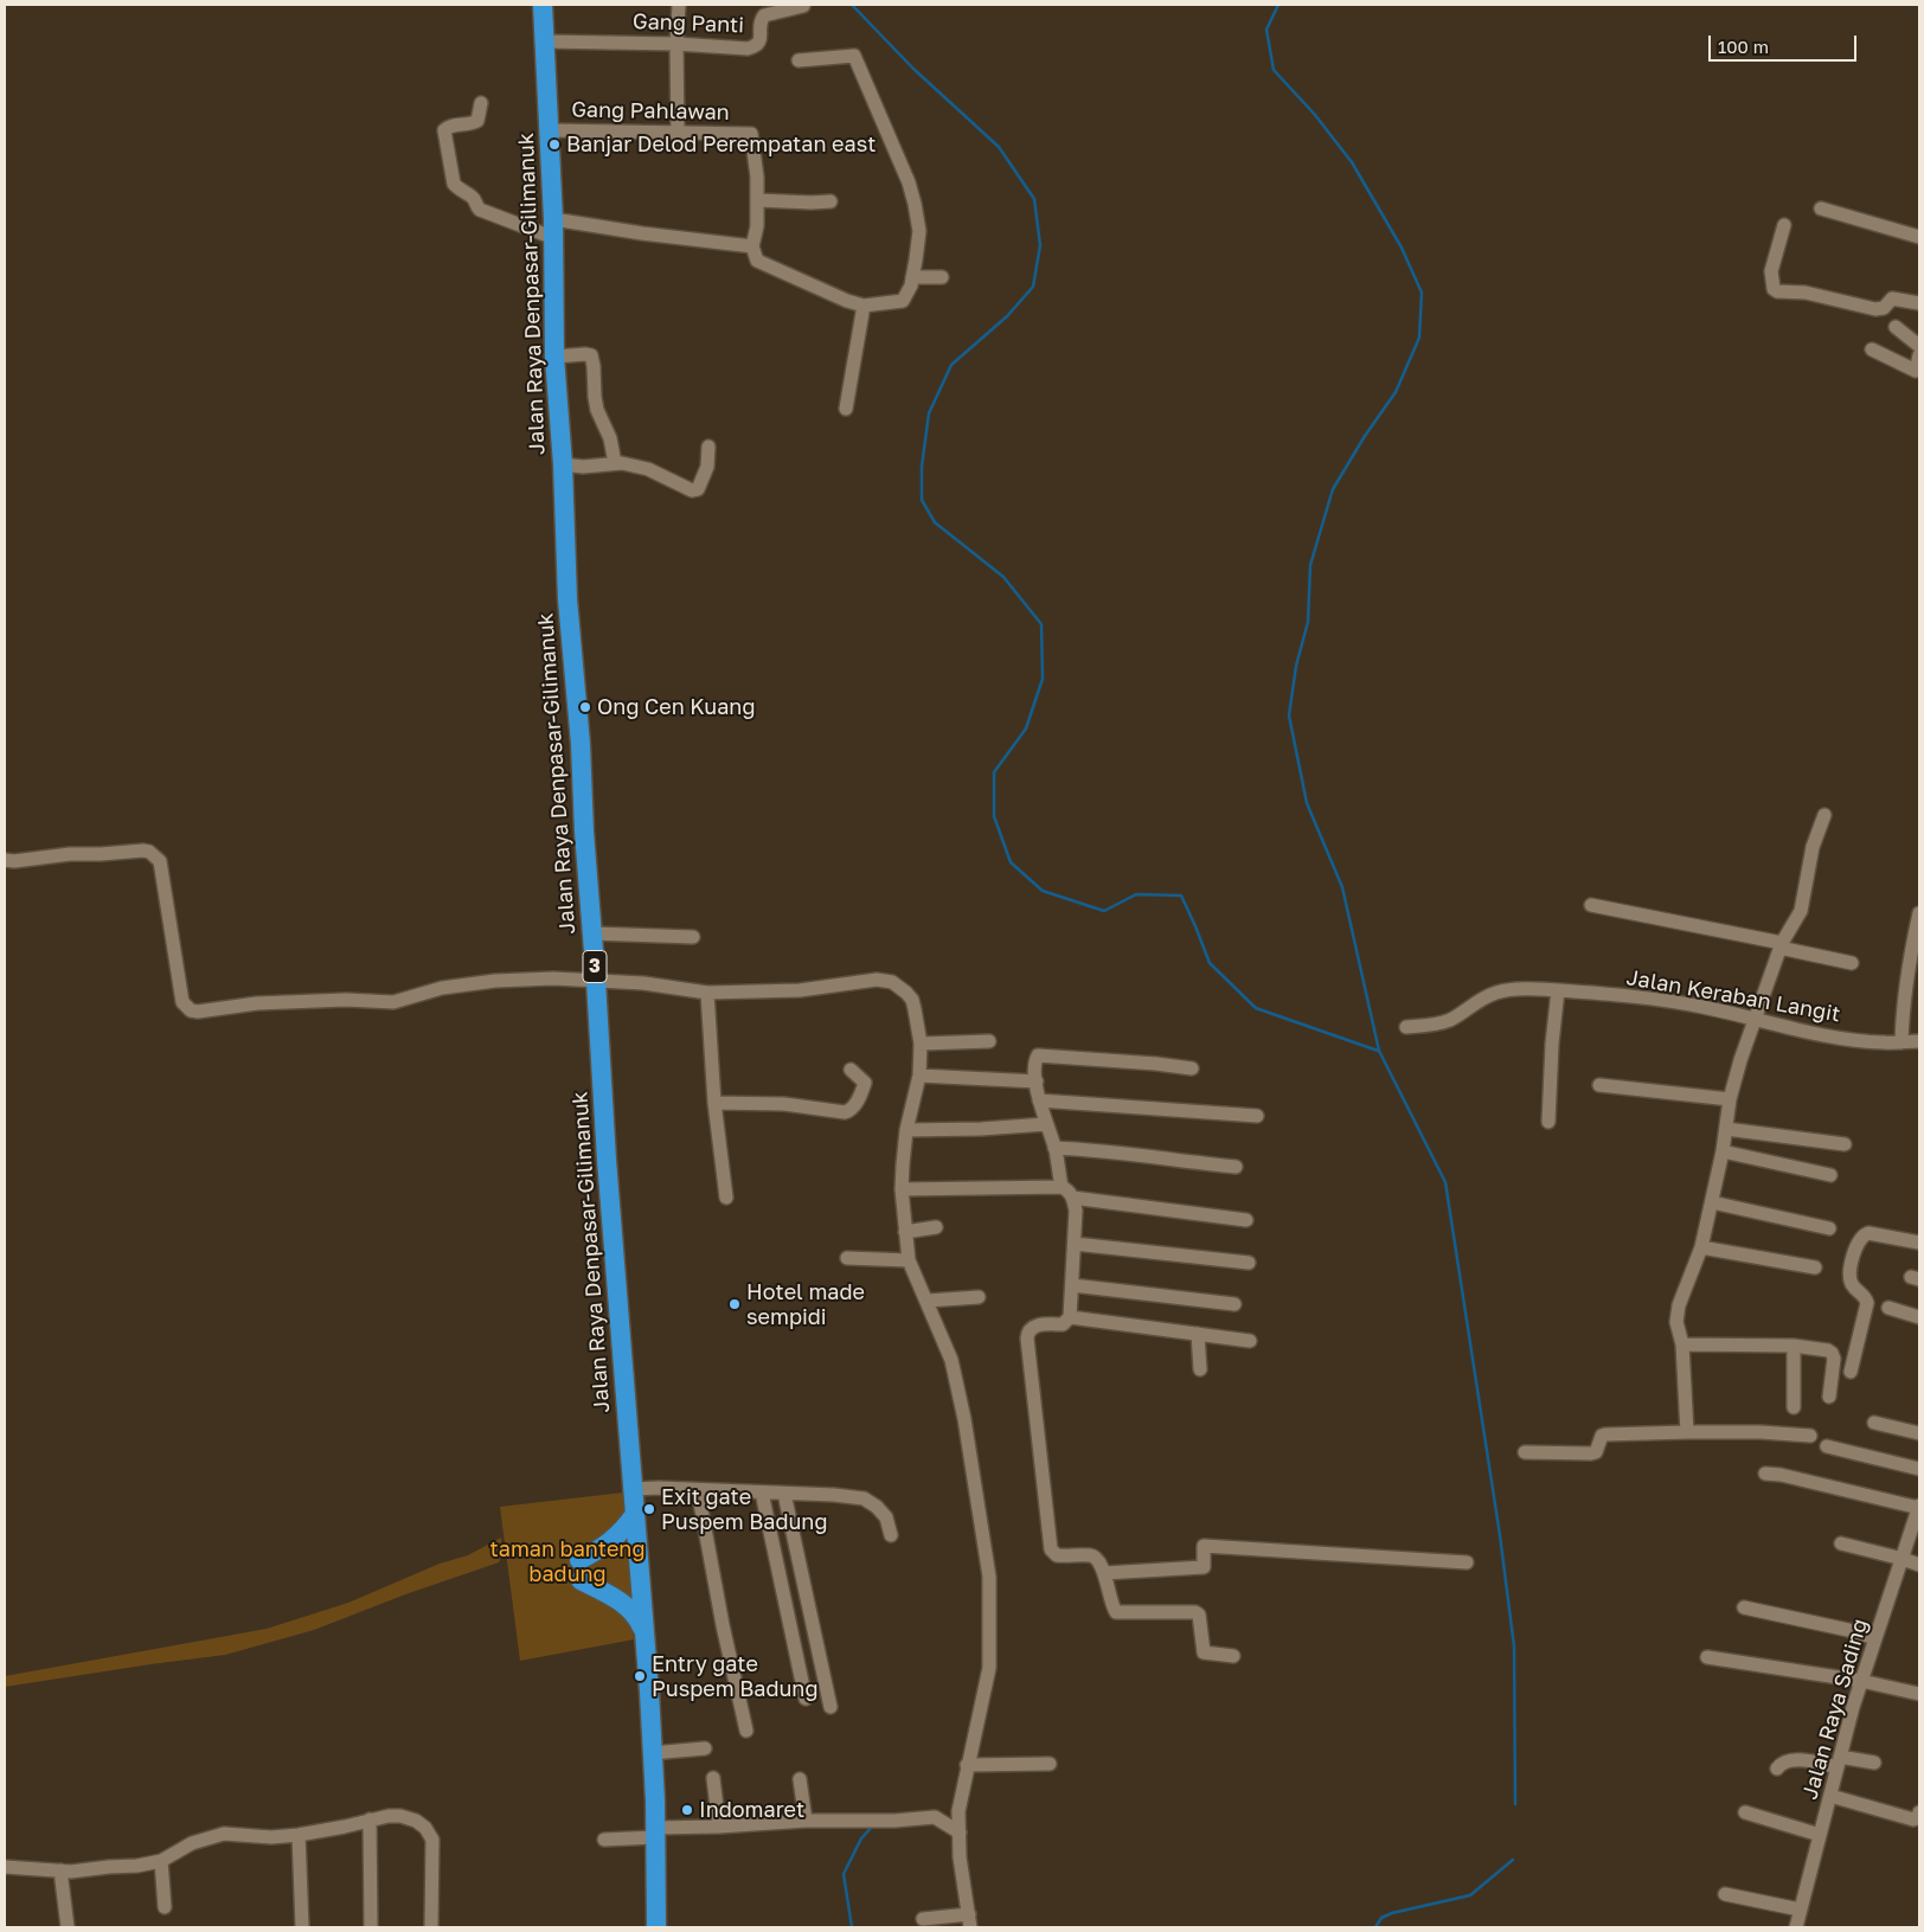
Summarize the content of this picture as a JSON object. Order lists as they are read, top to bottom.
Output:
{
  "streets": {
    "highway": ["Jalan Raya Denpasar-Gilimanuk", "3"],
    "street": [
      "Gang Panti",
      "Gang Pahlawan",
      "Jalan Keraban Langit",
      "Jalan Raya Sading"
    ]
  },
  "crossings": [
    ["Gang Panti", "Jalan Raya Denpasar-Gilimanuk"],
    ["Gang Pahlawan", "Jalan Raya Denpasar-Gilimanuk"]
  ],
  "parks": ["taman banteng badung"],
  "places": [
    "Banjar Delod Perempatan east",
    "Ong Cen Kuang",
    "Hotel made sempidi",
    "Exit gate Puspem Badung",
    "Entry gate Puspem Badung",
    "Indomaret"
  ],
  "scale_bar": "100 m"
}
